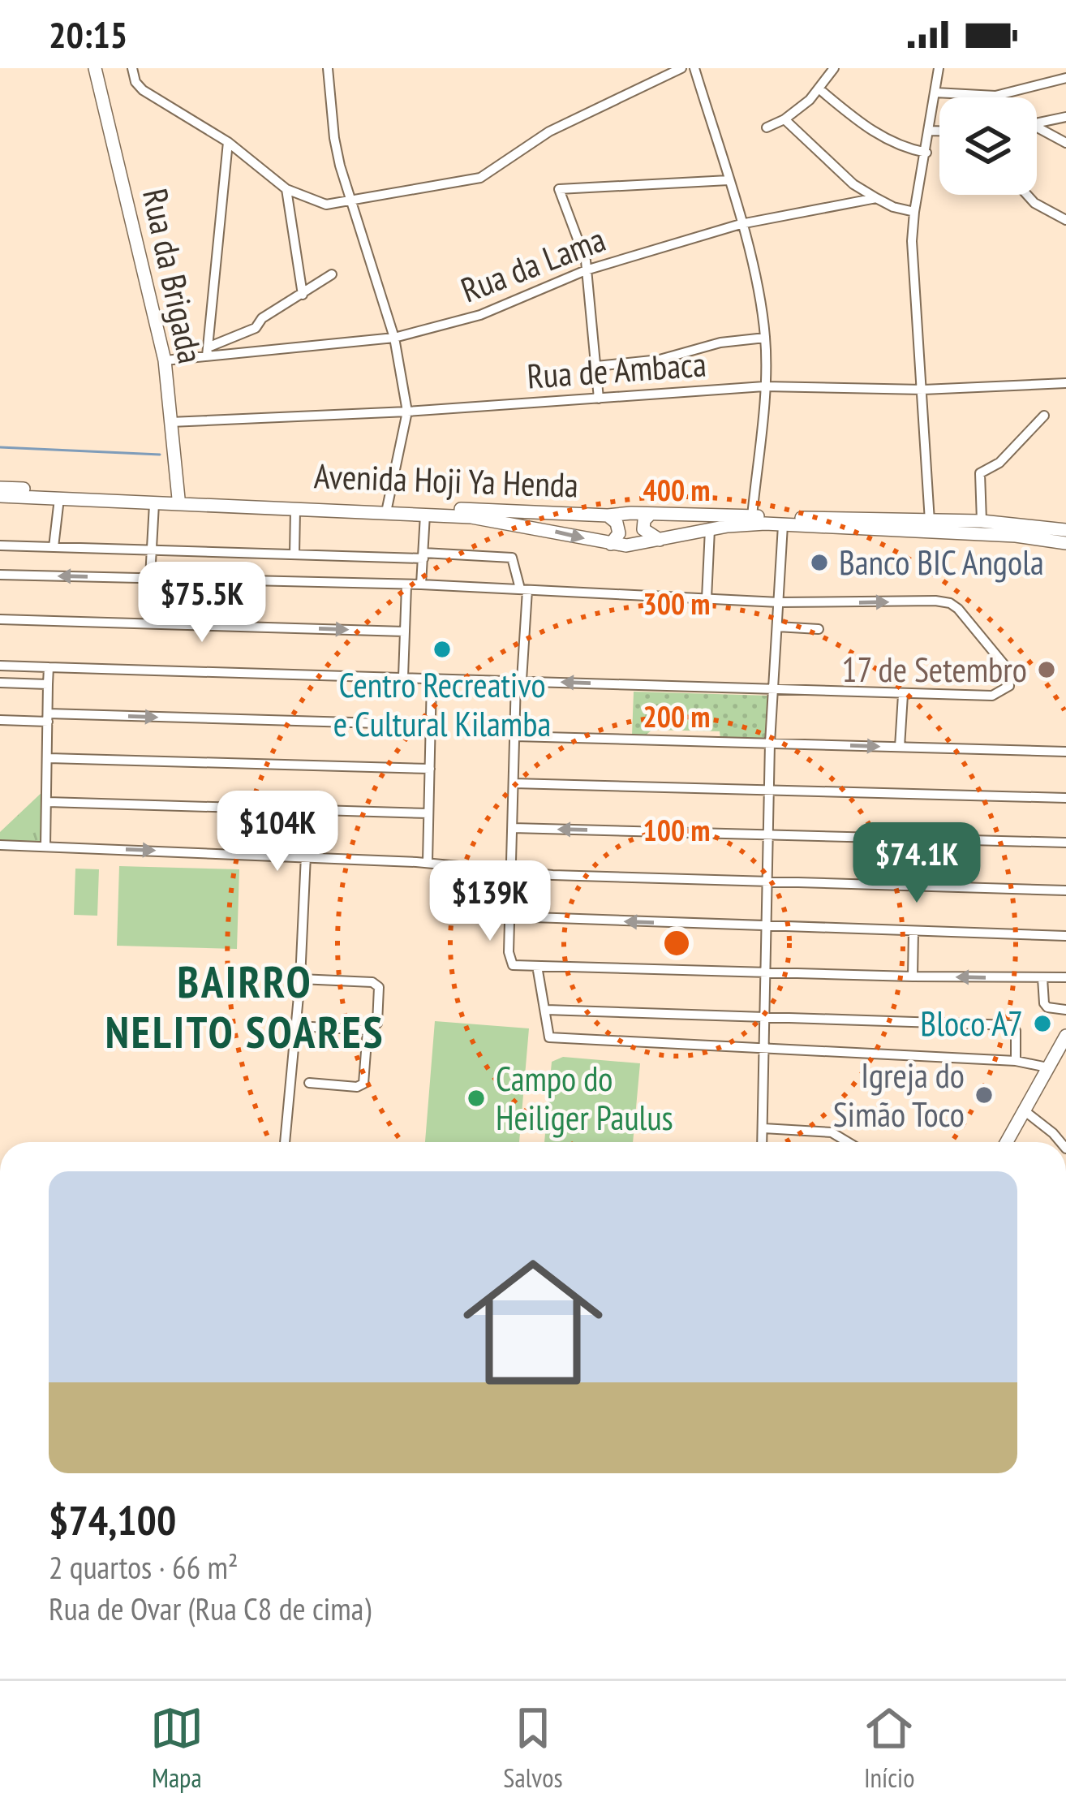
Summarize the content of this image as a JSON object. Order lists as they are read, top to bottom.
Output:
{
  "streets": {
    "main road": ["Rua da Brigada", "Avenida Hoji Ya Henda"],
    "street": ["Rua da Lama", "Rua de Ambaca"]
  },
  "crossings": [
    ["Rua da Lama", "Rua da Brigada"],
    ["Rua da Brigada", "Rua de Ambaca"],
    ["Rua da Brigada", "Avenida Hoji Ya Henda"]
  ],
  "districts": ["BAIRRO NELITO SOARES"],
  "places": [
    "Banco BIC Angola",
    "Centro Recreativo e Cultural Kilamba",
    "17 de Setembro",
    "Bloco A7",
    "Igreja do Simão Toco",
    "Campo do Heiliger Paulus"
  ],
  "page": {
    "status": "20:15",
    "price": [
      "$75.5K",
      "$104K",
      "$74.1K",
      "$139K"
    ],
    "list": [
      {
        "name": "$74,100",
        "note": "2 quartos · 66 m² · Rua de Ovar (Rua C8 de cima)"
      }
    ],
    "tabs": ["Mapa", "Salvos", "Início"]
  },
  "rings": [
    "400 m",
    "300 m",
    "200 m",
    "100 m"
  ]
}
